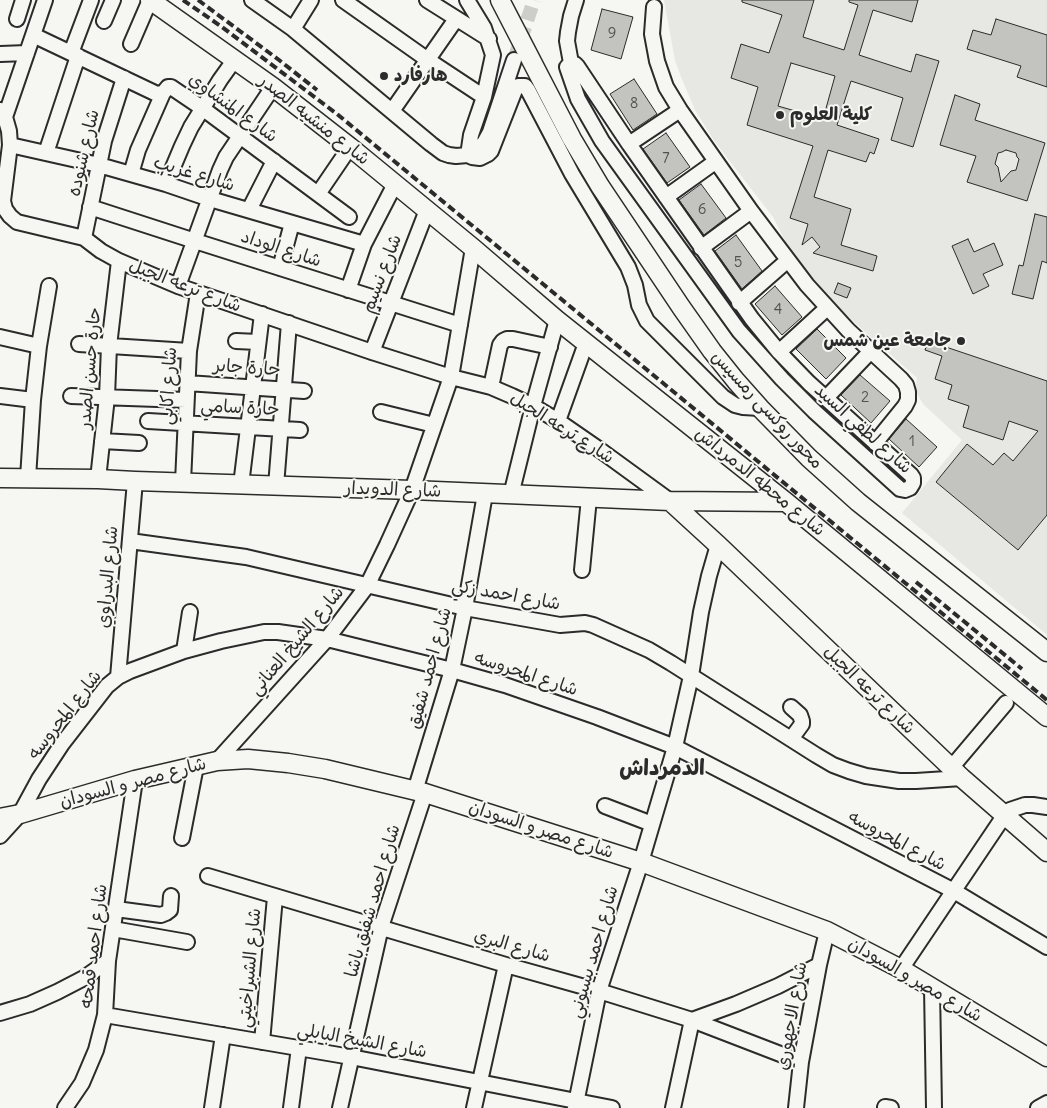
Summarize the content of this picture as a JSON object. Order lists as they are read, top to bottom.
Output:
{
  "streets": {
    "main road": [
      "شارع منشيه الصدر",
      "شارع ترعه الجبل",
      "محور روكسى رمسيس",
      "شارع محطه الدمرداش",
      "شارع الدويدار",
      "شارع مصر و السودان"
    ],
    "street": [
      "شارع المنشاوي",
      "شارع شنوده",
      "شارع غريب",
      "شارع الوداد",
      "شارع نسيم",
      "حارة حسن الصدر",
      "حارة جابر",
      "شارع اكابي",
      "حارة سامي",
      "شارع لطفي السيد",
      "شارع البدراوي",
      "شارع احمد زكي",
      "شارع الشيخ العناني",
      "شارع احمد شفيق",
      "شارع المحروسه",
      "شارع احمد شفيق باشا",
      "شارع احمد قمحه",
      "شارع البري",
      "شارع احمد بسيوني",
      "شارع الشبراخيتي",
      "شارع الاجهوري",
      "شارع الشيخ البابلي"
    ]
  },
  "crossings": [
    ["شارع المنشاوي", "شارع شنوده"],
    ["شارع منشيه الصدر", "شارع نسيم"],
    ["شارع منشيه الصدر", "شارع محطه الدمرداش"],
    ["شارع منشيه الصدر", "شارع الشيخ العناني"],
    ["شارع شنوده", "شارع غريب"],
    ["شارع شنوده", "شارع الوداد"],
    ["شارع شنوده", "شارع ترعه الجبل"],
    ["شارع غريب", "شارع ترعه الجبل"],
    ["شارع الوداد", "شارع نسيم"],
    ["شارع الوداد", "شارع الشيخ العناني"],
    ["شارع نسيم", "شارع ترعه الجبل"],
    ["شارع ترعه الجبل", "حارة حسن الصدر"],
    ["شارع ترعه الجبل", "شارع اكابي"],
    ["شارع ترعه الجبل", "شارع الدويدار"],
    ["شارع ترعه الجبل", "شارع احمد زكي"],
    ["شارع ترعه الجبل", "شارع الشيخ العناني"],
    ["شارع ترعه الجبل", "شارع احمد بسيوني"],
    ["حارة حسن الصدر", "شارع الدويدار"],
    ["حارة جابر", "شارع اكابي"],
    ["شارع اكابي", "حارة سامي"],
    ["شارع اكابي", "شارع الدويدار"],
    ["شارع محطه الدمرداش", "شارع الدويدار"],
    ["شارع محطه الدمرداش", "شارع الشيخ العناني"],
    ["شارع الدويدار", "شارع البدراوي"],
    ["شارع الدويدار", "شارع الشيخ العناني"],
    ["شارع الدويدار", "شارع احمد شفيق"],
    ["شارع البدراوي", "شارع احمد زكي"],
    ["شارع البدراوي", "شارع المحروسه"],
    ["شارع احمد زكي", "شارع الشيخ العناني"],
    ["شارع احمد زكي", "شارع احمد شفيق"],
    ["شارع احمد زكي", "شارع احمد بسيوني"],
    ["شارع الشيخ العناني", "شارع المحروسه"],
    ["شارع الشيخ العناني", "شارع مصر و السودان"],
    ["شارع احمد شفيق", "شارع المحروسه"],
    ["شارع احمد شفيق", "شارع مصر و السودان"],
    ["شارع احمد شفيق", "شارع احمد شفيق باشا"],
    ["شارع المحروسه", "شارع مصر و السودان"],
    ["شارع المحروسه", "شارع احمد بسيوني"],
    ["شارع مصر و السودان", "شارع احمد شفيق باشا"],
    ["شارع مصر و السودان", "شارع احمد قمحه"],
    ["شارع مصر و السودان", "شارع احمد بسيوني"],
    ["شارع مصر و السودان", "شارع الاجهوري"],
    ["شارع احمد شفيق باشا", "شارع البري"],
    ["شارع احمد شفيق باشا", "شارع الشيخ البابلي"],
    ["شارع احمد قمحه", "شارع الشيخ البابلي"],
    ["شارع البري", "شارع احمد بسيوني"],
    ["شارع البري", "شارع الشبراخيتي"],
    ["شارع البري", "شارع الاجهوري"],
    ["شارع احمد بسيوني", "شارع الشيخ البابلي"],
    ["شارع الشبراخيتي", "شارع الشيخ البابلي"]
  ],
  "districts": ["الدمرداش"],
  "places": ["هارفارد", "كلية العلوم", "جامعة عين شمس"],
  "house_numbers": [
    "9",
    "8",
    "7",
    "6",
    "5",
    "4",
    "2",
    "1"
  ]
}
